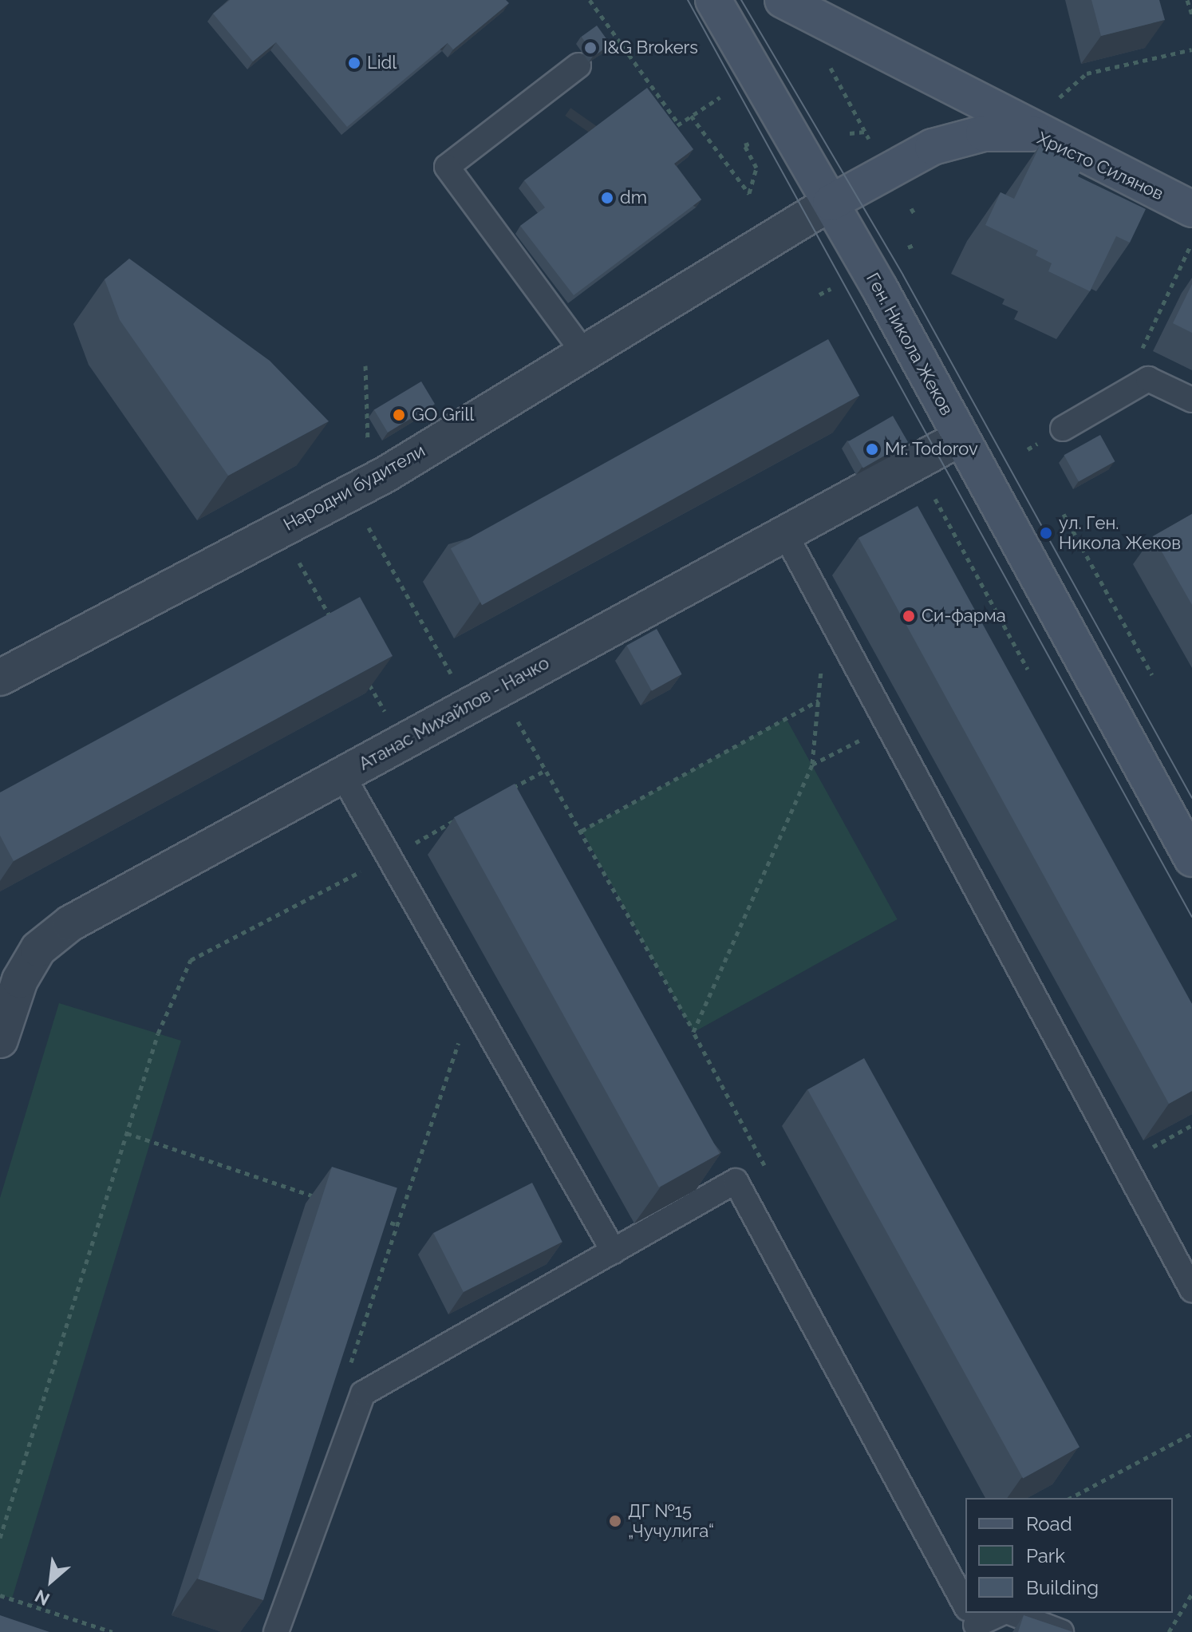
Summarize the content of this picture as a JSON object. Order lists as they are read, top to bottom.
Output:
{
  "streets": {
    "street": [
      "Христо Силянов",
      "Ген. Никола Жеков",
      "Народни будители",
      "Атанас Михайлов - Начко"
    ]
  },
  "crossings": [
    ["Христо Силянов", "Ген. Никола Жеков"],
    ["Христо Силянов", "Народни будители"],
    ["Ген. Никола Жеков", "Народни будители"],
    ["Ген. Никола Жеков", "Атанас Михайлов - Начко"]
  ],
  "places": [
    "I&G Brokers",
    "Lidl",
    "dm",
    "GO Grill",
    "Mr. Todorov",
    "ул. Ген. Никола Жеков",
    "Си-фарма",
    "ДГ №15 „Чучулига“"
  ],
  "legend": ["Road", "Park", "Building"],
  "north": "bottom left"
}
